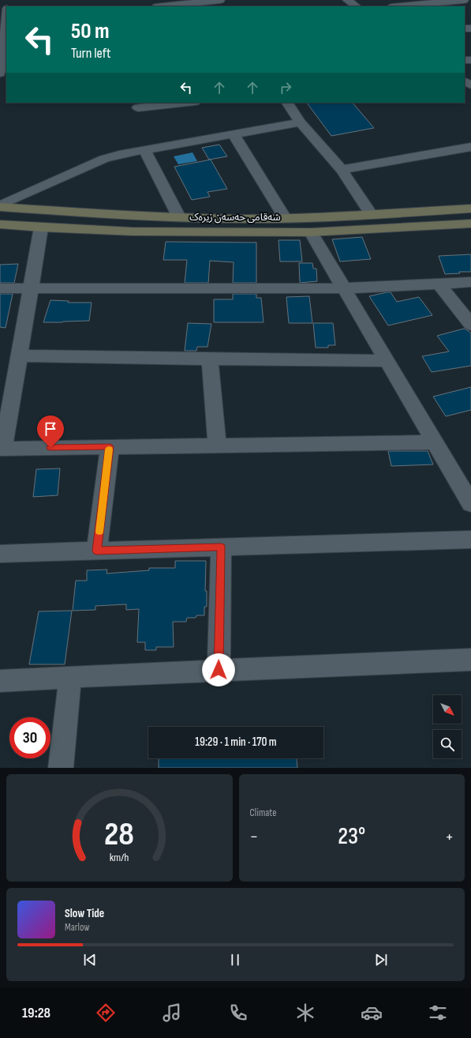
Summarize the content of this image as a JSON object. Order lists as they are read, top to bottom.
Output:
{
  "streets": {
    "main road": ["شەقامی حەسەن زیرەک"]
  },
  "north": "bottom right",
  "page": {
    "turn": ["50 m", "Turn left"],
    "limit": "30",
    "trip": "19:29 · 1 min · 170 m",
    "tile": "Climate",
    "heat": ["−", "23°", "+"],
    "song": ["Slow Tide", "Marlow"],
    "tabs": "19:28",
    "gauge": ["28", "km/h"]
  }
}
